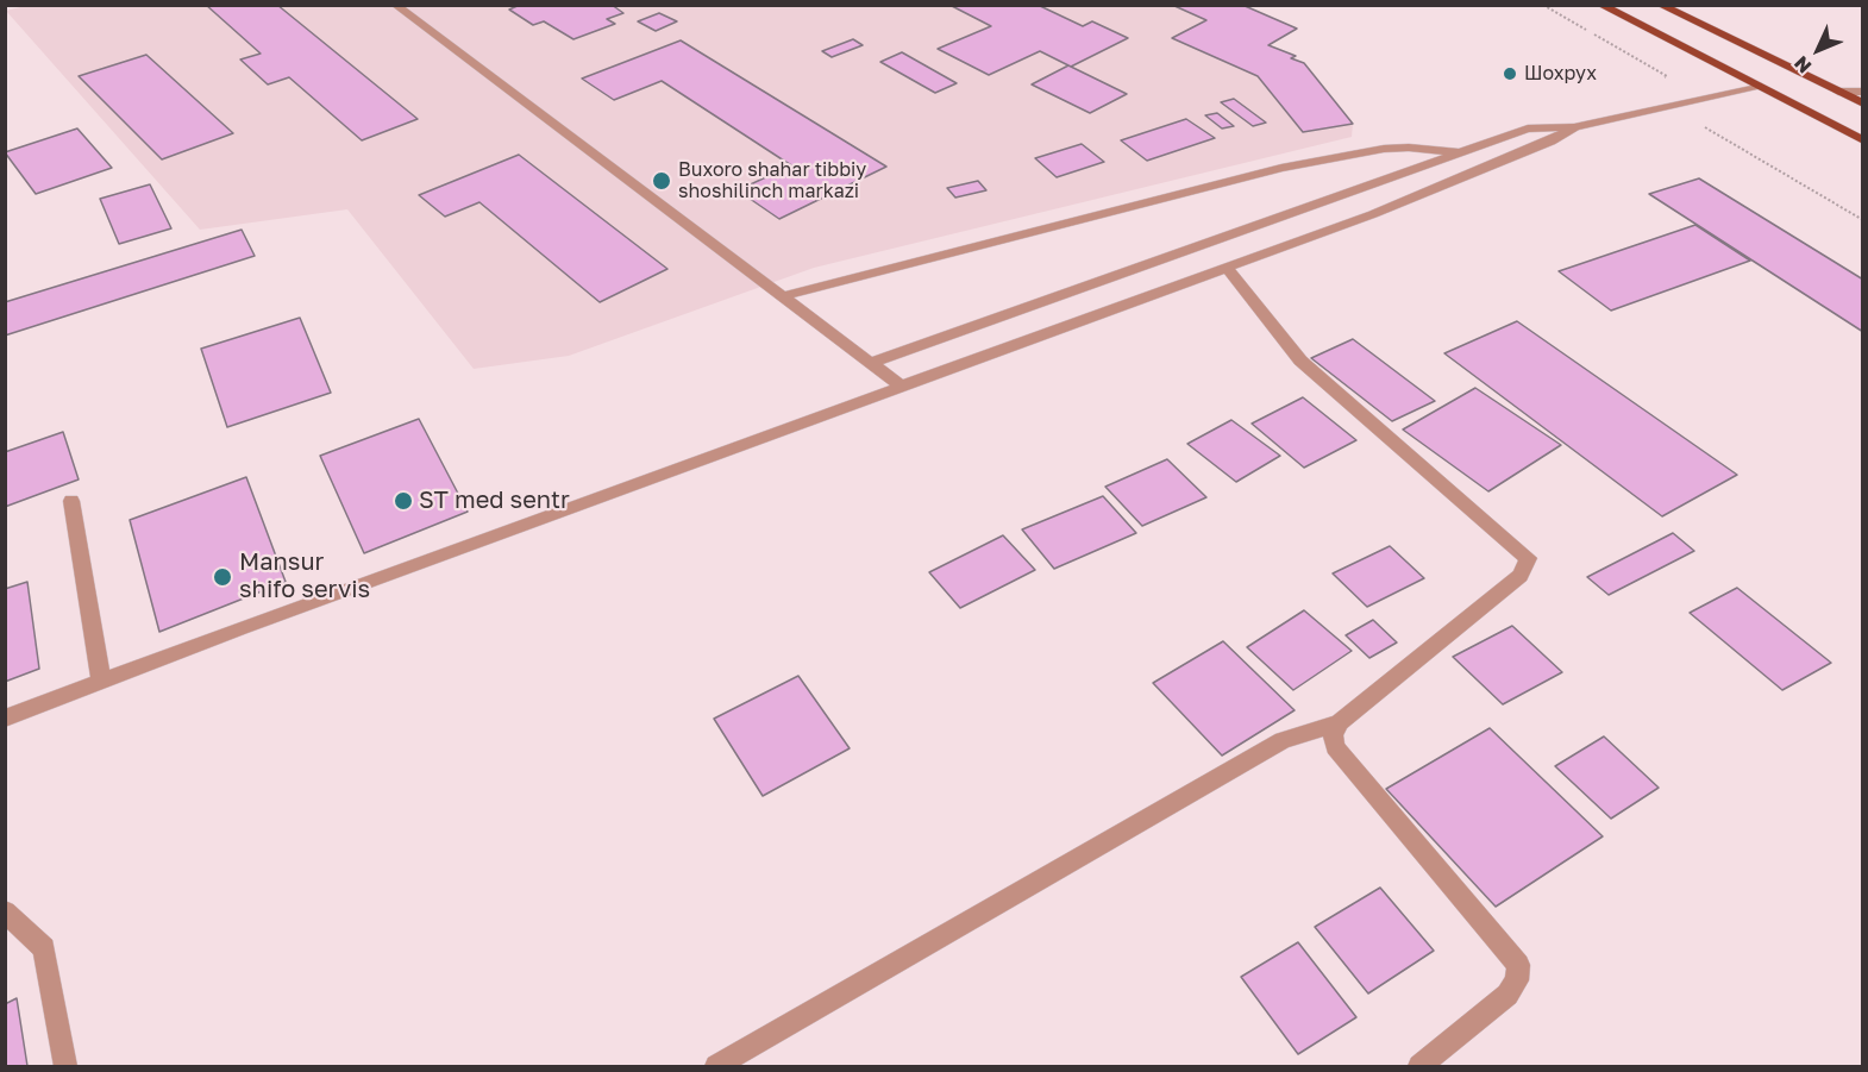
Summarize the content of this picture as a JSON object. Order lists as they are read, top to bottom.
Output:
{
  "places": [
    "Шохрух",
    "Buxoro shahar tibbiy shoshilinch markazi",
    "ST med sentr",
    "Mansur shifo servis"
  ],
  "north": "bottom left"
}
